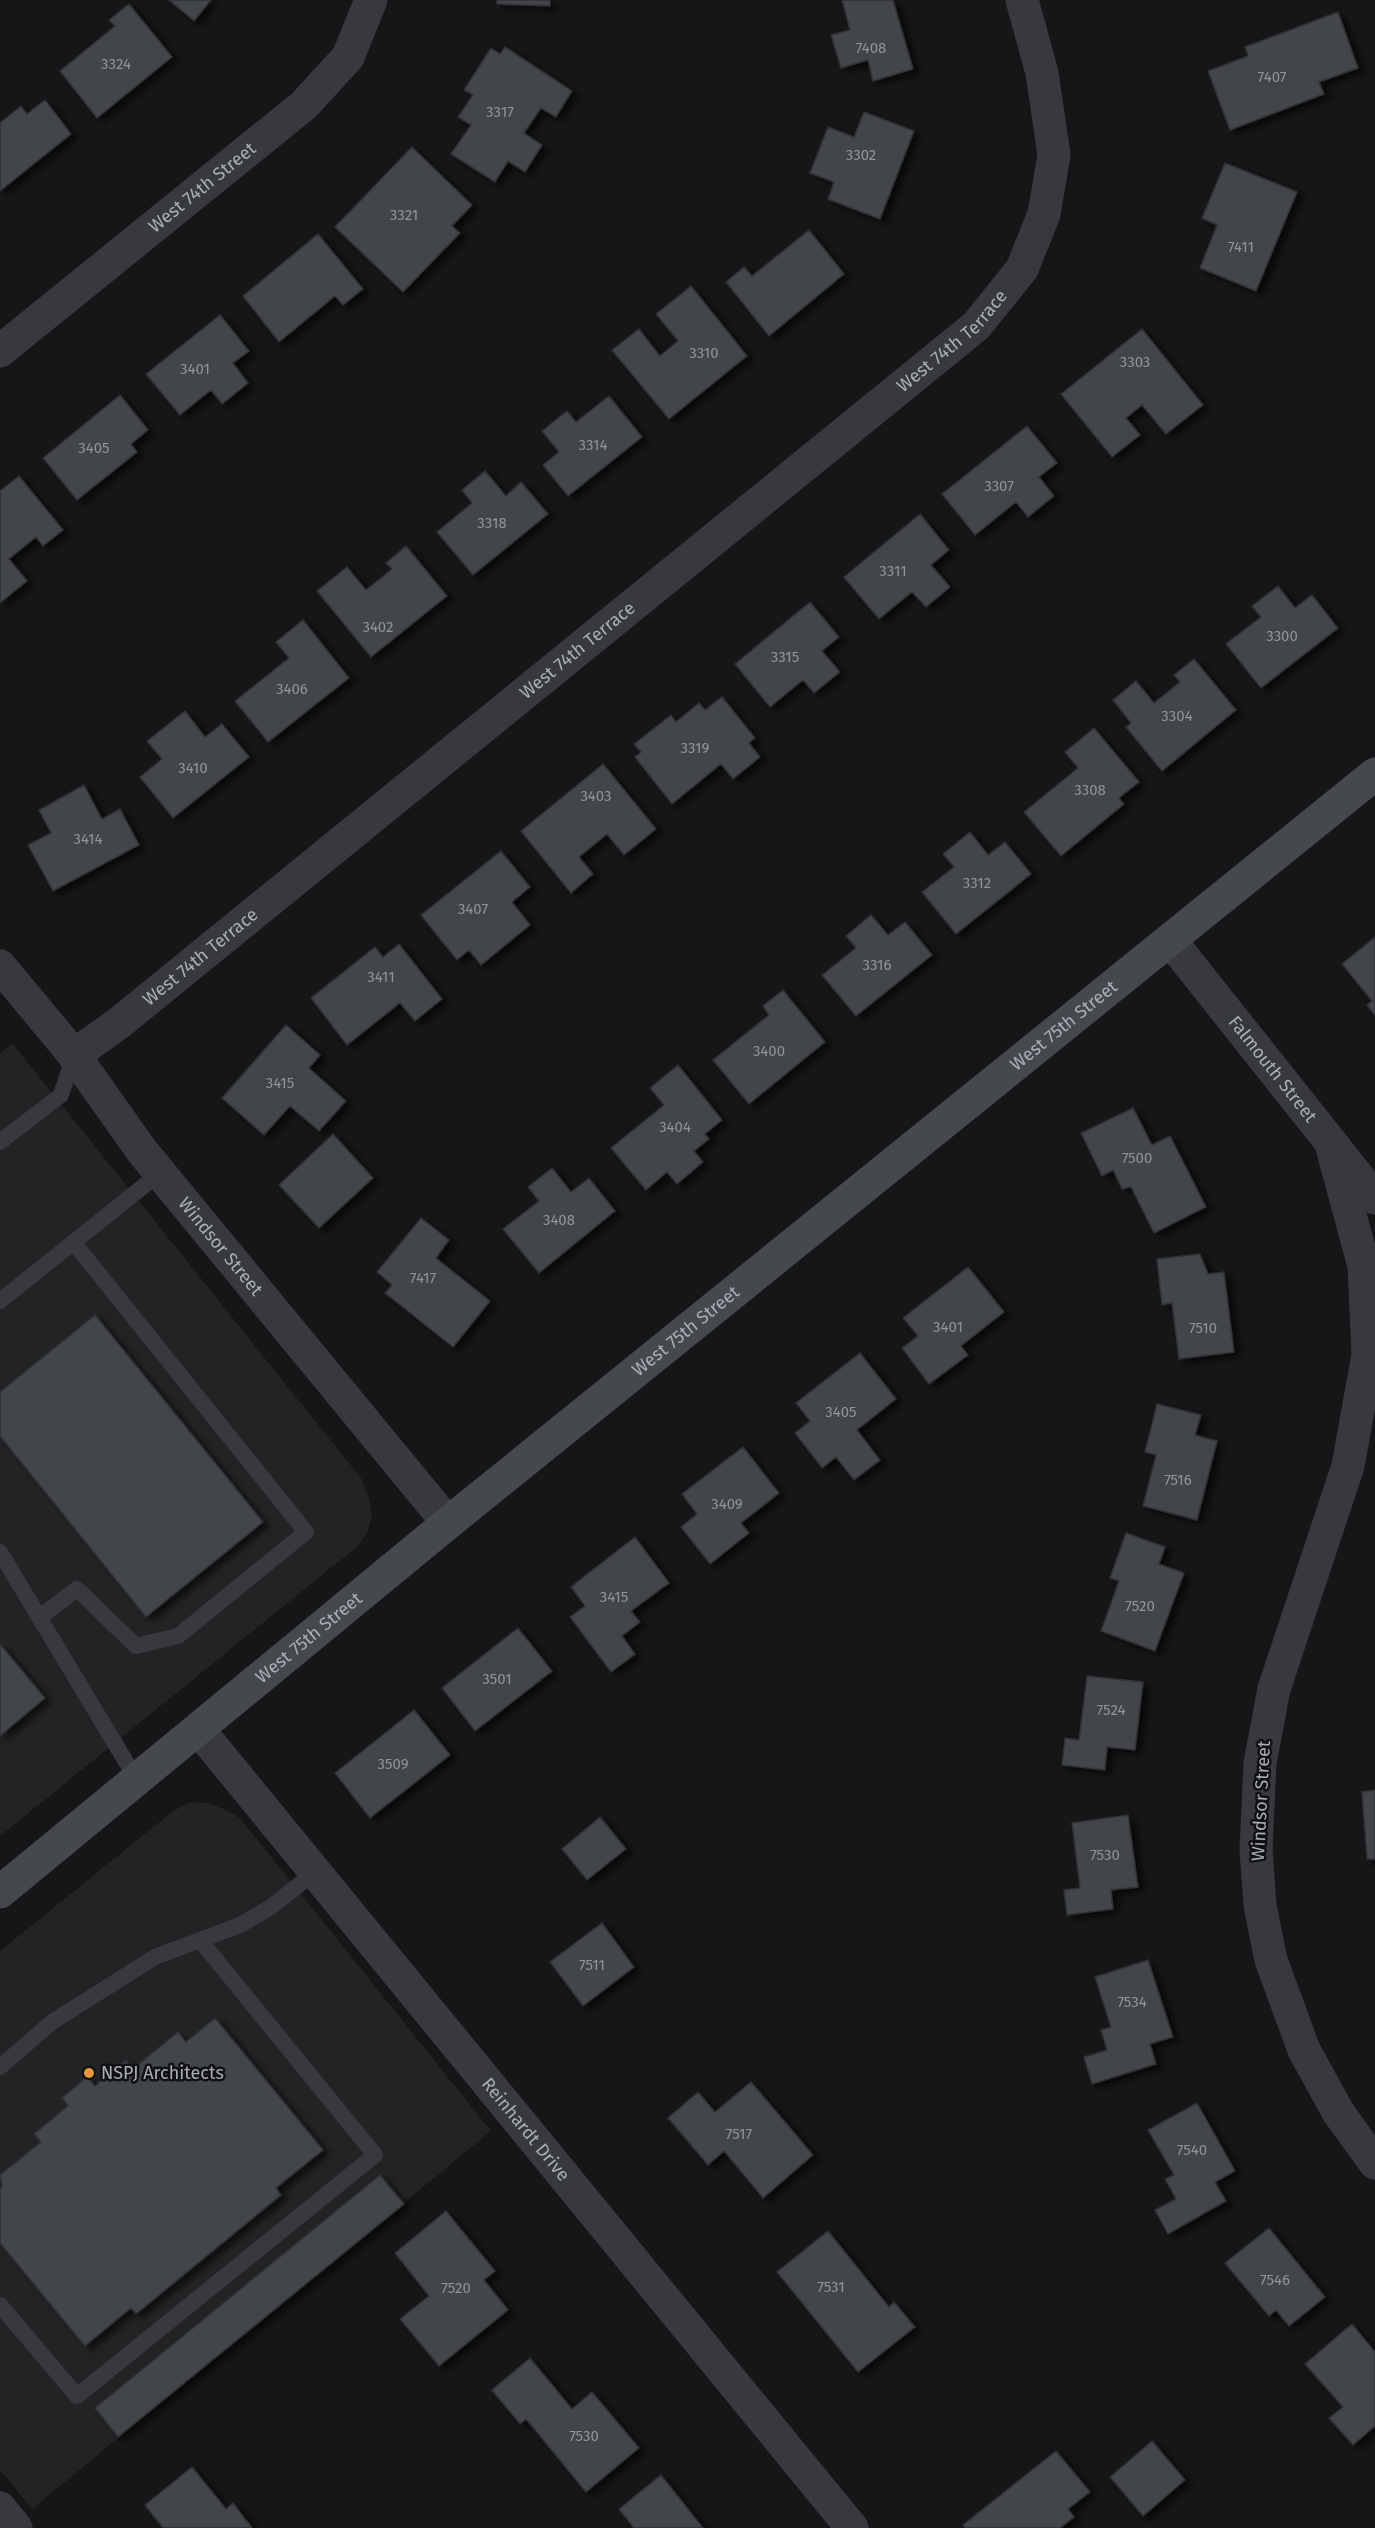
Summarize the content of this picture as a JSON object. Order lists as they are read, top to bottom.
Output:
{
  "streets": {
    "main road": ["West 75th Street"],
    "street": [
      "West 74th Street",
      "West 74th Terrace",
      "Falmouth Street",
      "Windsor Street",
      "Reinhardt Drive"
    ]
  },
  "crossings": [
    ["West 74th Terrace", "Windsor Street"],
    ["West 75th Street", "Falmouth Street"],
    ["West 75th Street", "Windsor Street"],
    ["West 75th Street", "Reinhardt Drive"],
    ["Falmouth Street", "Windsor Street"]
  ],
  "places": ["NSPJ Architects"],
  "house_numbers": [
    "7408",
    "3324",
    "7407",
    "3317",
    "3302",
    "3321",
    "7411",
    "3310",
    "3303",
    "3401",
    "3314",
    "3405",
    "3307",
    "3318",
    "3311",
    "3402",
    "3300",
    "3315",
    "3406",
    "3304",
    "3319",
    "3410",
    "3308",
    "3403",
    "3414",
    "3312",
    "3407",
    "3316",
    "3411",
    "3400",
    "3415",
    "3404",
    "7500",
    "3408",
    "7417",
    "3401",
    "7510",
    "3405",
    "7516",
    "3409",
    "3415",
    "7520",
    "3501",
    "7524",
    "3509",
    "7530",
    "7511",
    "7534",
    "7517",
    "7540",
    "7546",
    "7531",
    "7520",
    "7530"
  ]
}
